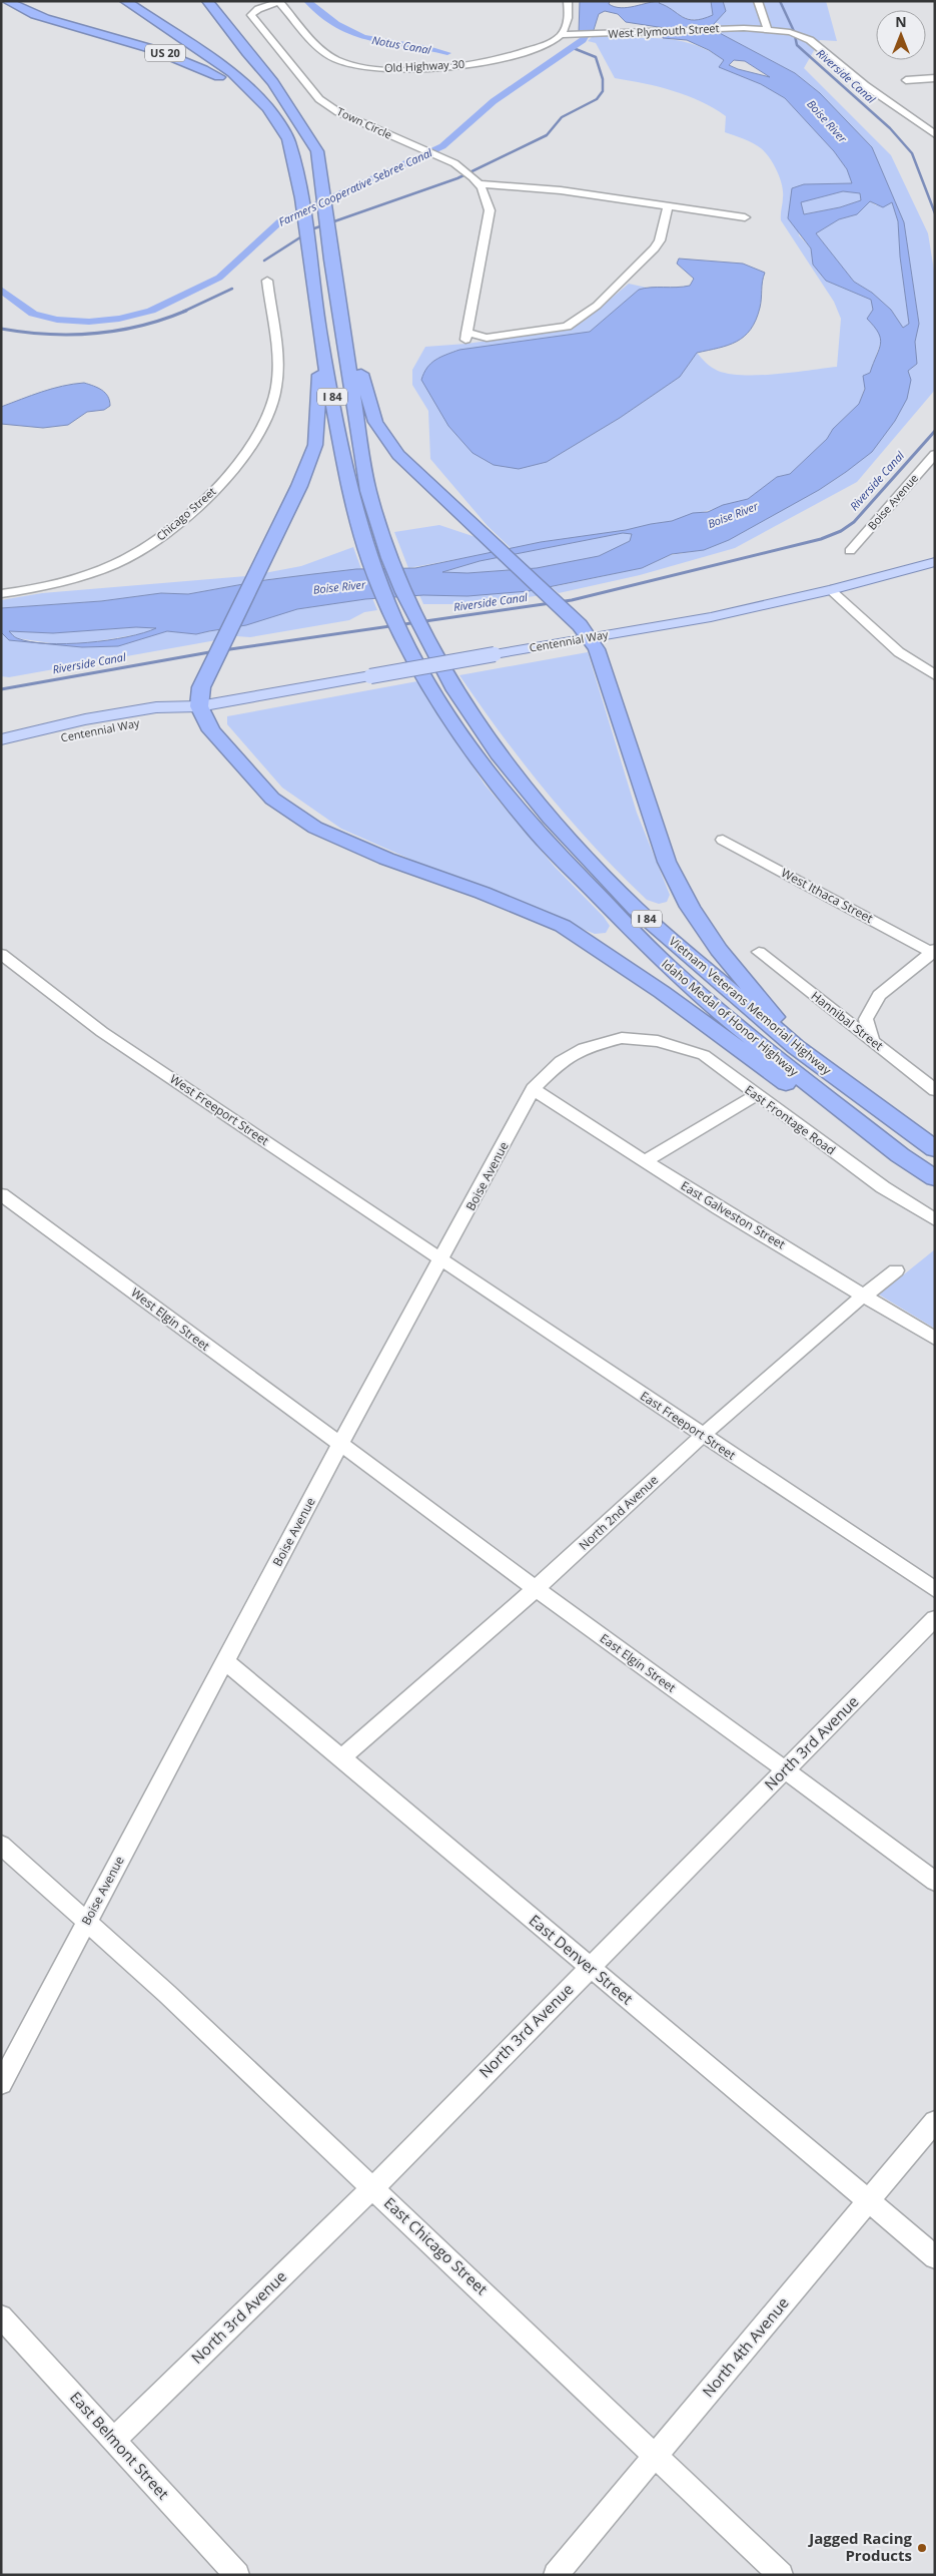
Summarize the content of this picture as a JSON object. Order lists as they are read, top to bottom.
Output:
{
  "streets": {
    "highway": [
      "US 20",
      "I 84",
      "Vietnam Veterans Memorial Highway",
      "Idaho Medal of Honor Highway"
    ],
    "main road": ["Centennial Way"],
    "street": [
      "West Plymouth Street",
      "Old Highway 30",
      "Town Circle",
      "Boise Avenue",
      "Chicago Street",
      "West Ithaca Street",
      "Hannibal Street",
      "West Freeport Street",
      "East Frontage Road",
      "East Galveston Street",
      "West Elgin Street",
      "East Freeport Street",
      "North 2nd Avenue",
      "East Elgin Street",
      "North 3rd Avenue",
      "East Denver Street",
      "East Chicago Street",
      "North 4th Avenue",
      "East Belmont Street"
    ]
  },
  "crossings": [
    ["West Plymouth Street", "Old Highway 30"],
    ["US 20", "I 84"],
    ["Old Highway 30", "Town Circle"],
    ["I 84", "Vietnam Veterans Memorial Highway"],
    ["I 84", "Idaho Medal of Honor Highway"],
    ["Boise Avenue", "West Freeport Street"],
    ["Boise Avenue", "East Frontage Road"],
    ["Boise Avenue", "East Galveston Street"],
    ["Boise Avenue", "West Elgin Street"],
    ["Boise Avenue", "East Freeport Street"],
    ["Boise Avenue", "East Elgin Street"],
    ["Boise Avenue", "East Denver Street"],
    ["Boise Avenue", "East Chicago Street"],
    ["West Freeport Street", "East Freeport Street"],
    ["East Galveston Street", "North 2nd Avenue"],
    ["West Elgin Street", "East Elgin Street"],
    ["East Freeport Street", "North 2nd Avenue"],
    ["North 2nd Avenue", "East Elgin Street"],
    ["North 2nd Avenue", "East Denver Street"],
    ["East Elgin Street", "North 3rd Avenue"],
    ["North 3rd Avenue", "East Denver Street"],
    ["North 3rd Avenue", "East Chicago Street"],
    ["North 3rd Avenue", "East Belmont Street"],
    ["East Denver Street", "North 4th Avenue"],
    ["East Chicago Street", "North 4th Avenue"]
  ],
  "water": [
    "Notus Canal",
    "Riverside Canal",
    "Boise River",
    "Farmers Cooperative Sebree Canal"
  ],
  "places": ["Jagged Racing Products"],
  "north": "top"
}
